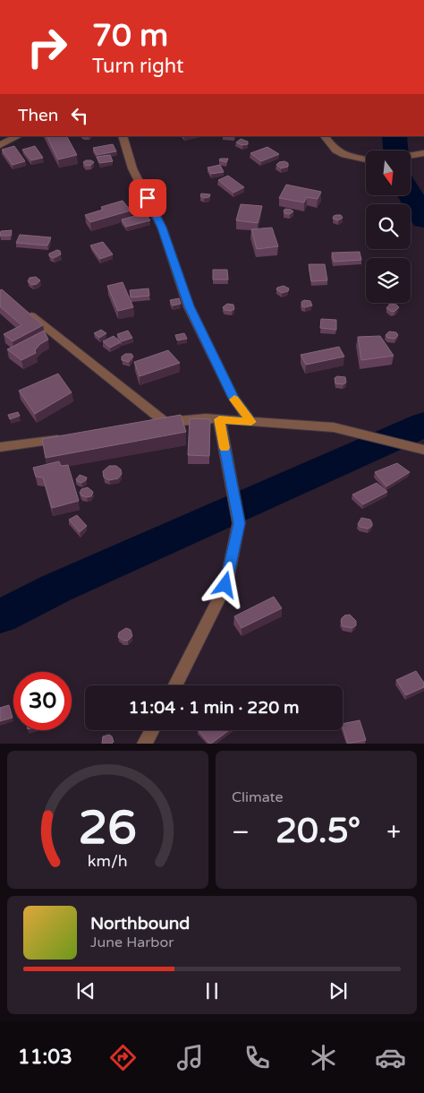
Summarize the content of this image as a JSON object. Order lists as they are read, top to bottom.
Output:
{
  "north": "bottom",
  "page": {
    "turn": ["70 m", "Turn right"],
    "then": "Then",
    "limit": "30",
    "trip": "11:04 · 1 min · 220 m",
    "tile": "Climate",
    "heat": ["−", "20.5°", "+"],
    "song": ["Northbound", "June Harbor"],
    "tabs": "11:03",
    "gauge": ["26", "km/h"]
  }
}
